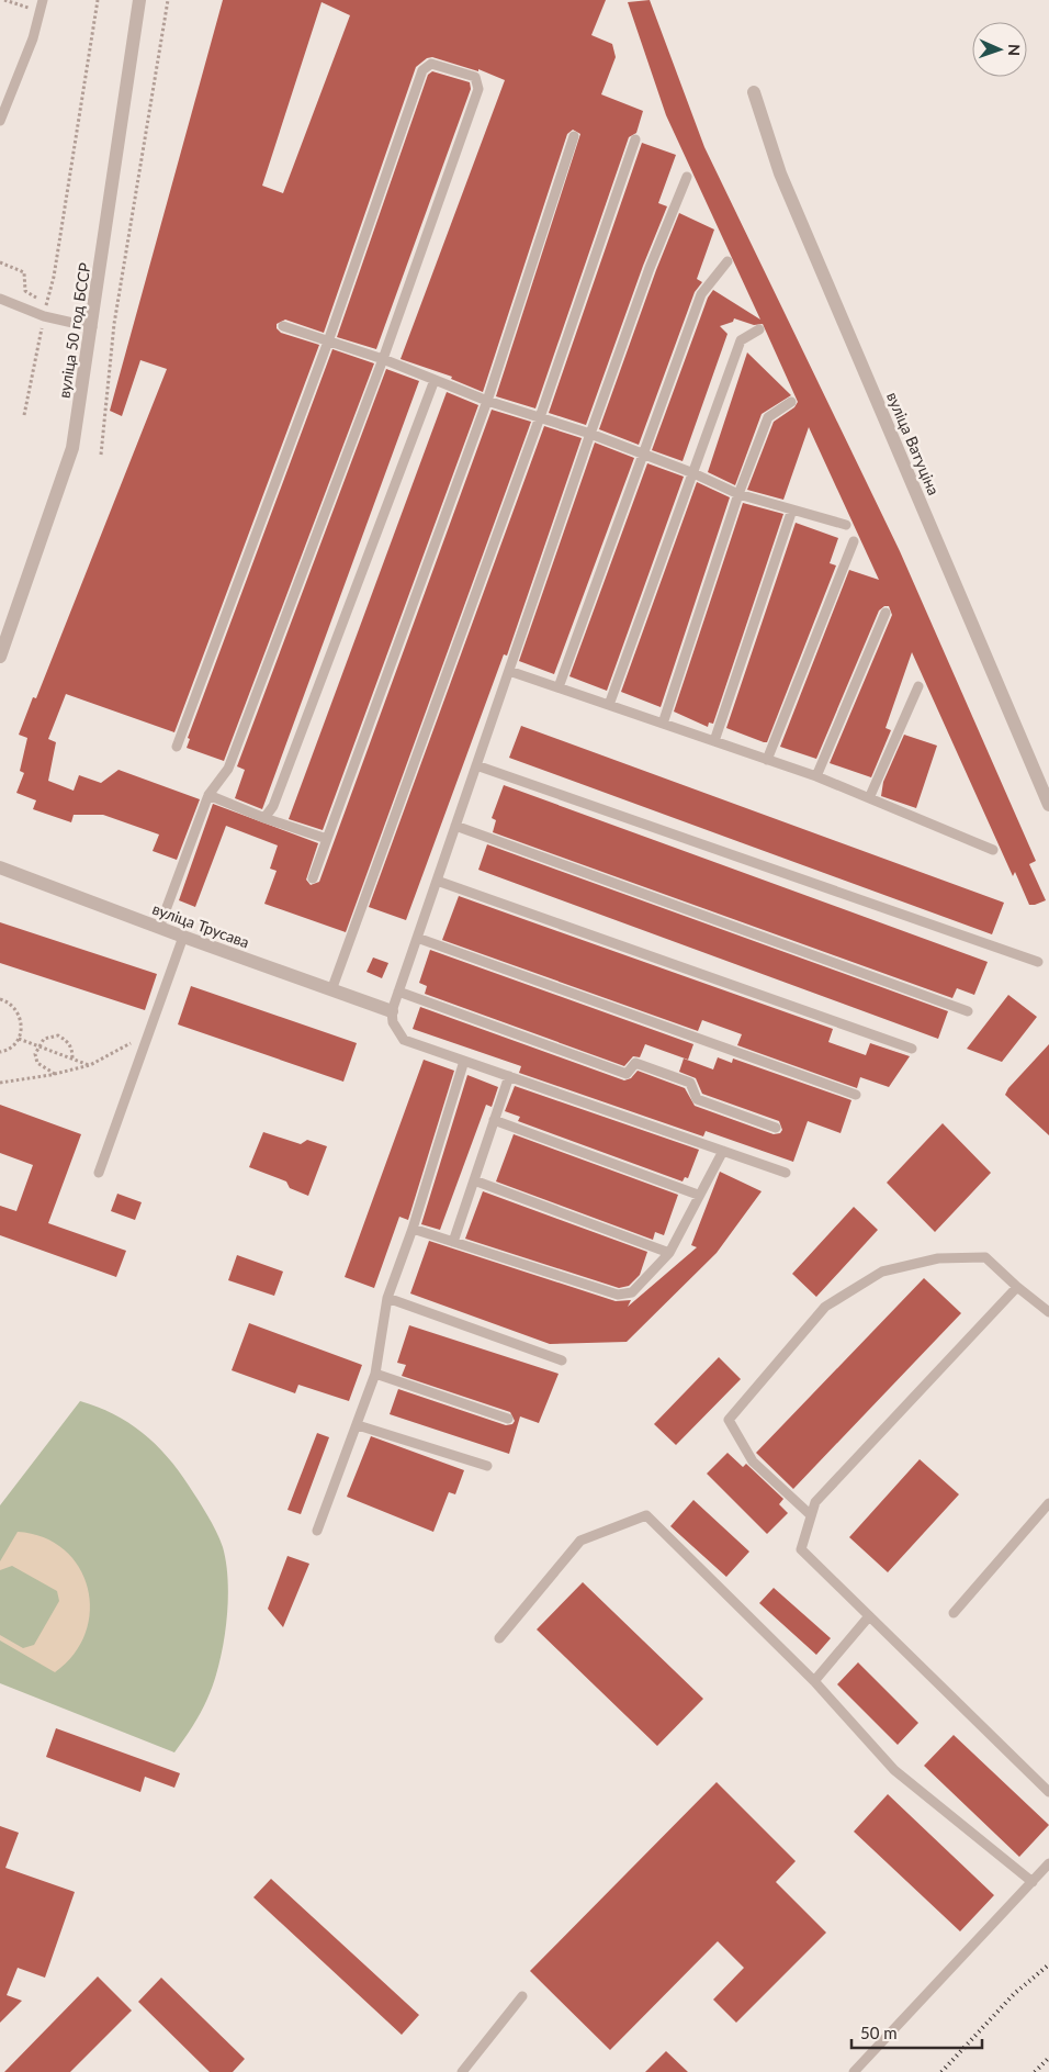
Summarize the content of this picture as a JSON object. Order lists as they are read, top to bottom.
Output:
{
  "streets": {
    "street": ["вуліца 50 год БССР", "вуліца Ватуціна", "вуліца Трусава"]
  },
  "scale_bar": "50 m",
  "north": "right"
}
